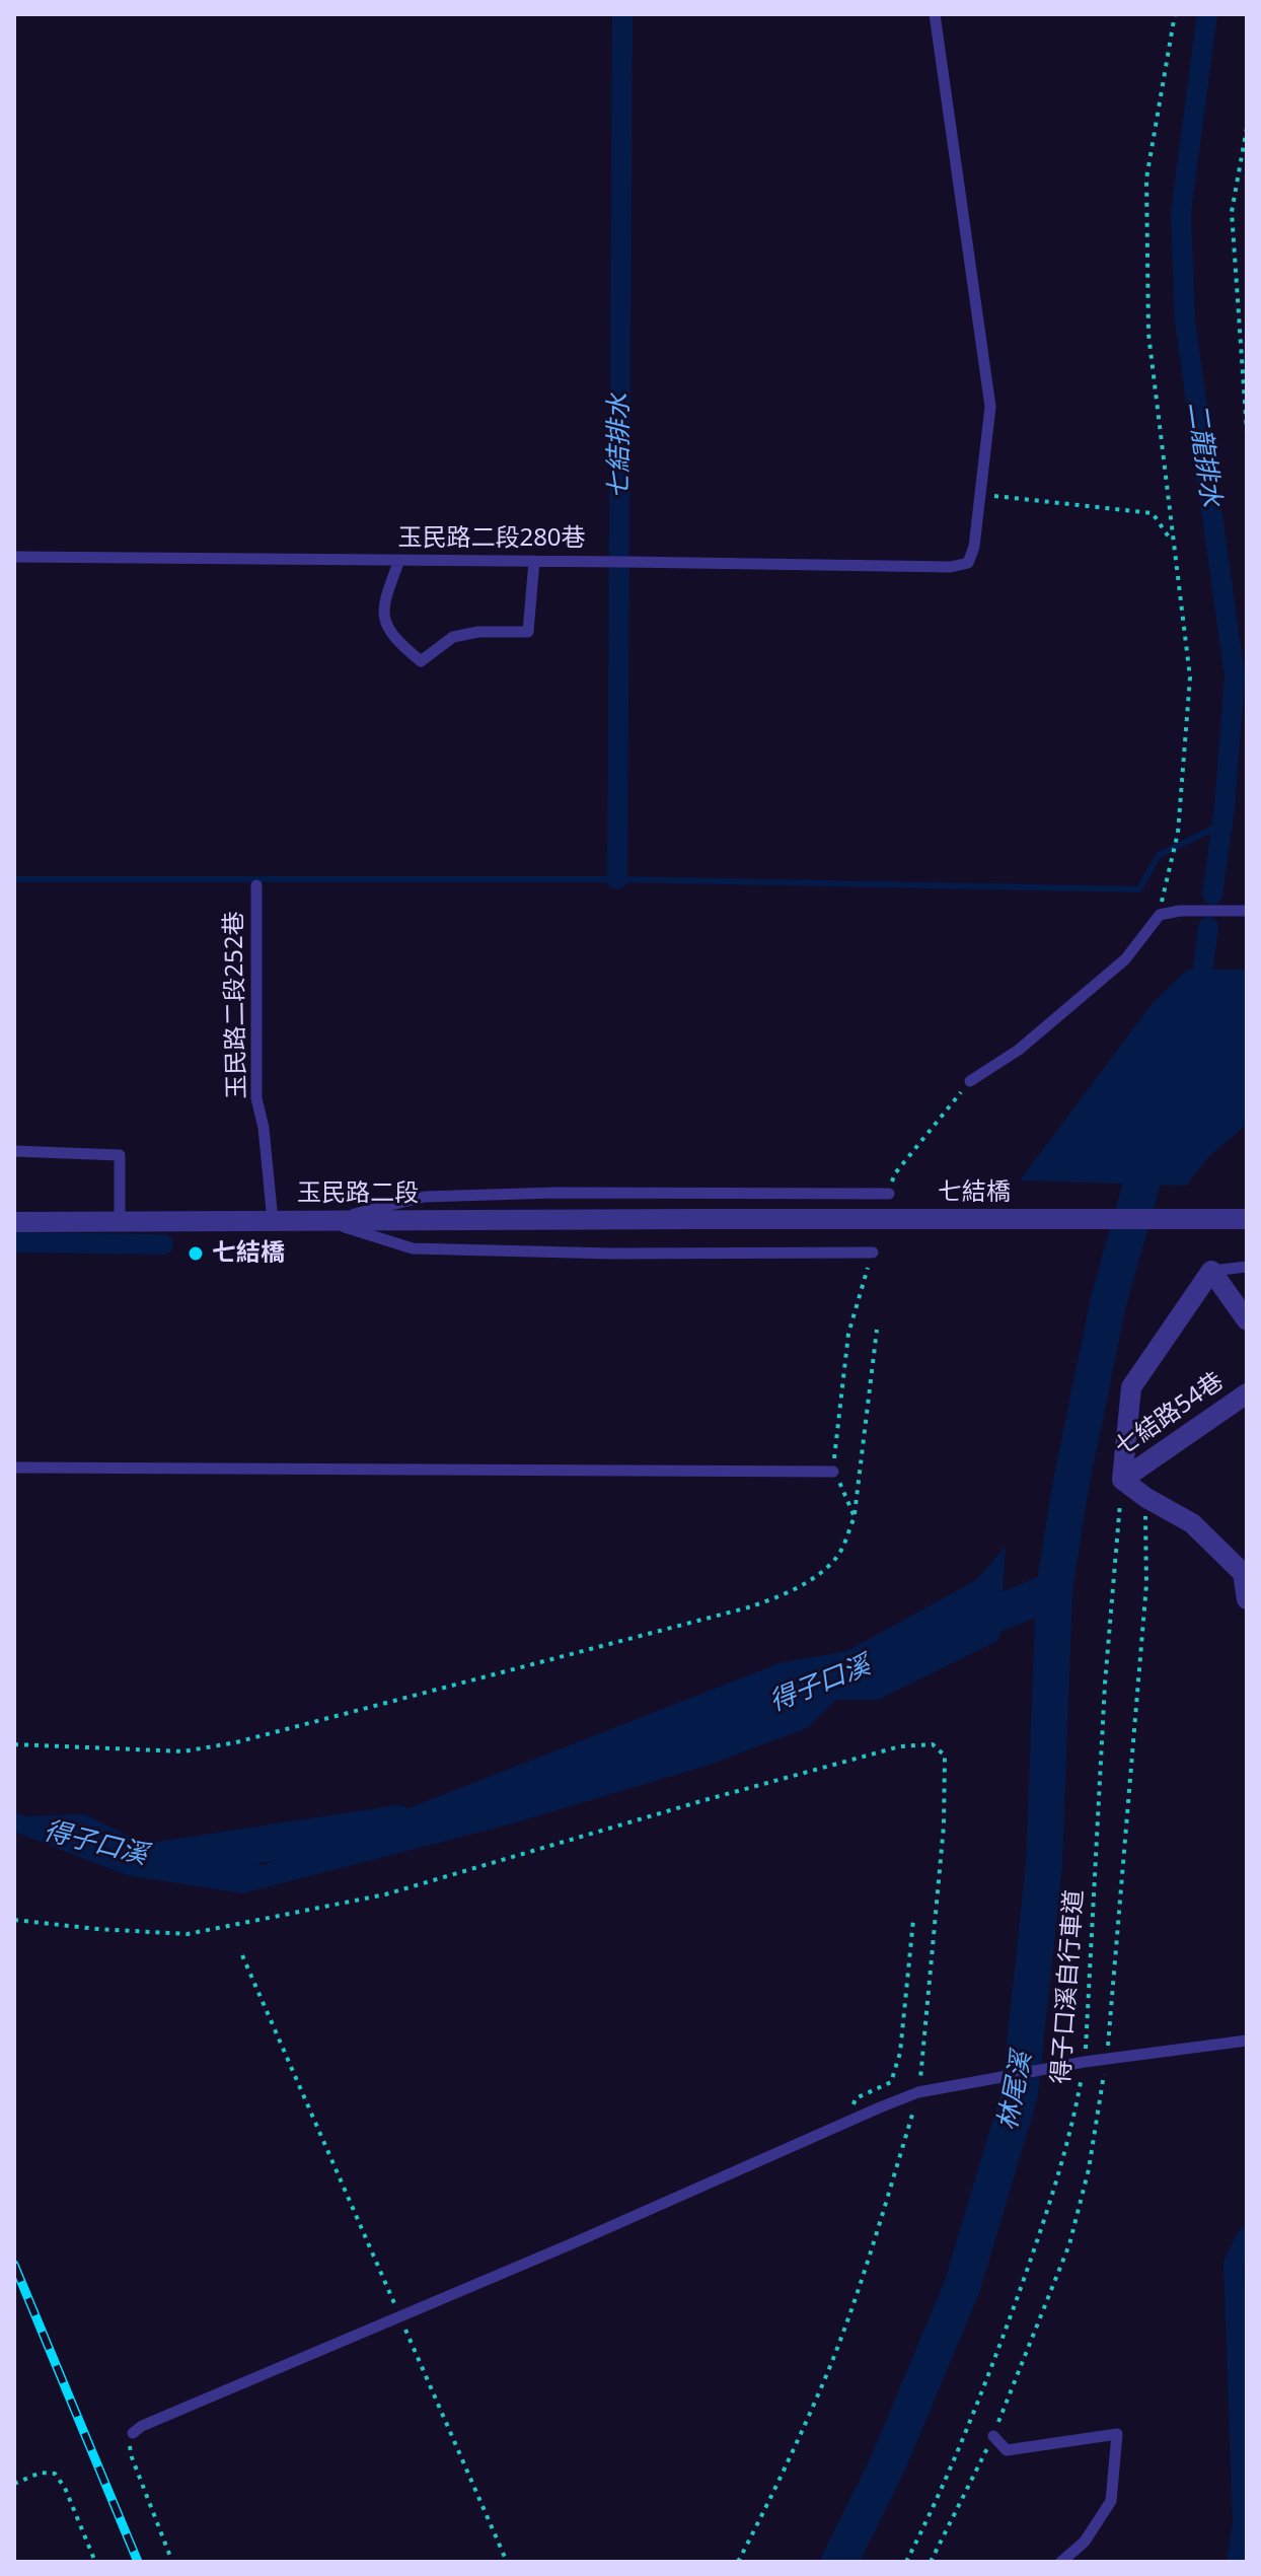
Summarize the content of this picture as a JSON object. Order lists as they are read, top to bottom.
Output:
{
  "streets": {
    "street": ["七結橋", "玉民路二段", "七結路54巷"],
    "lane": ["玉民路二段280巷", "玉民路二段252巷"],
    "path": ["得子口溪自行車道"]
  },
  "crossings": [
    ["玉民路二段252巷", "玉民路二段"],
    ["七結橋", "玉民路二段"],
    ["七結路54巷", "得子口溪自行車道"]
  ],
  "water": [
    "七結排水",
    "二龍排水",
    "得子口溪",
    "林尾溪"
  ],
  "places": ["七結橋"]
}
